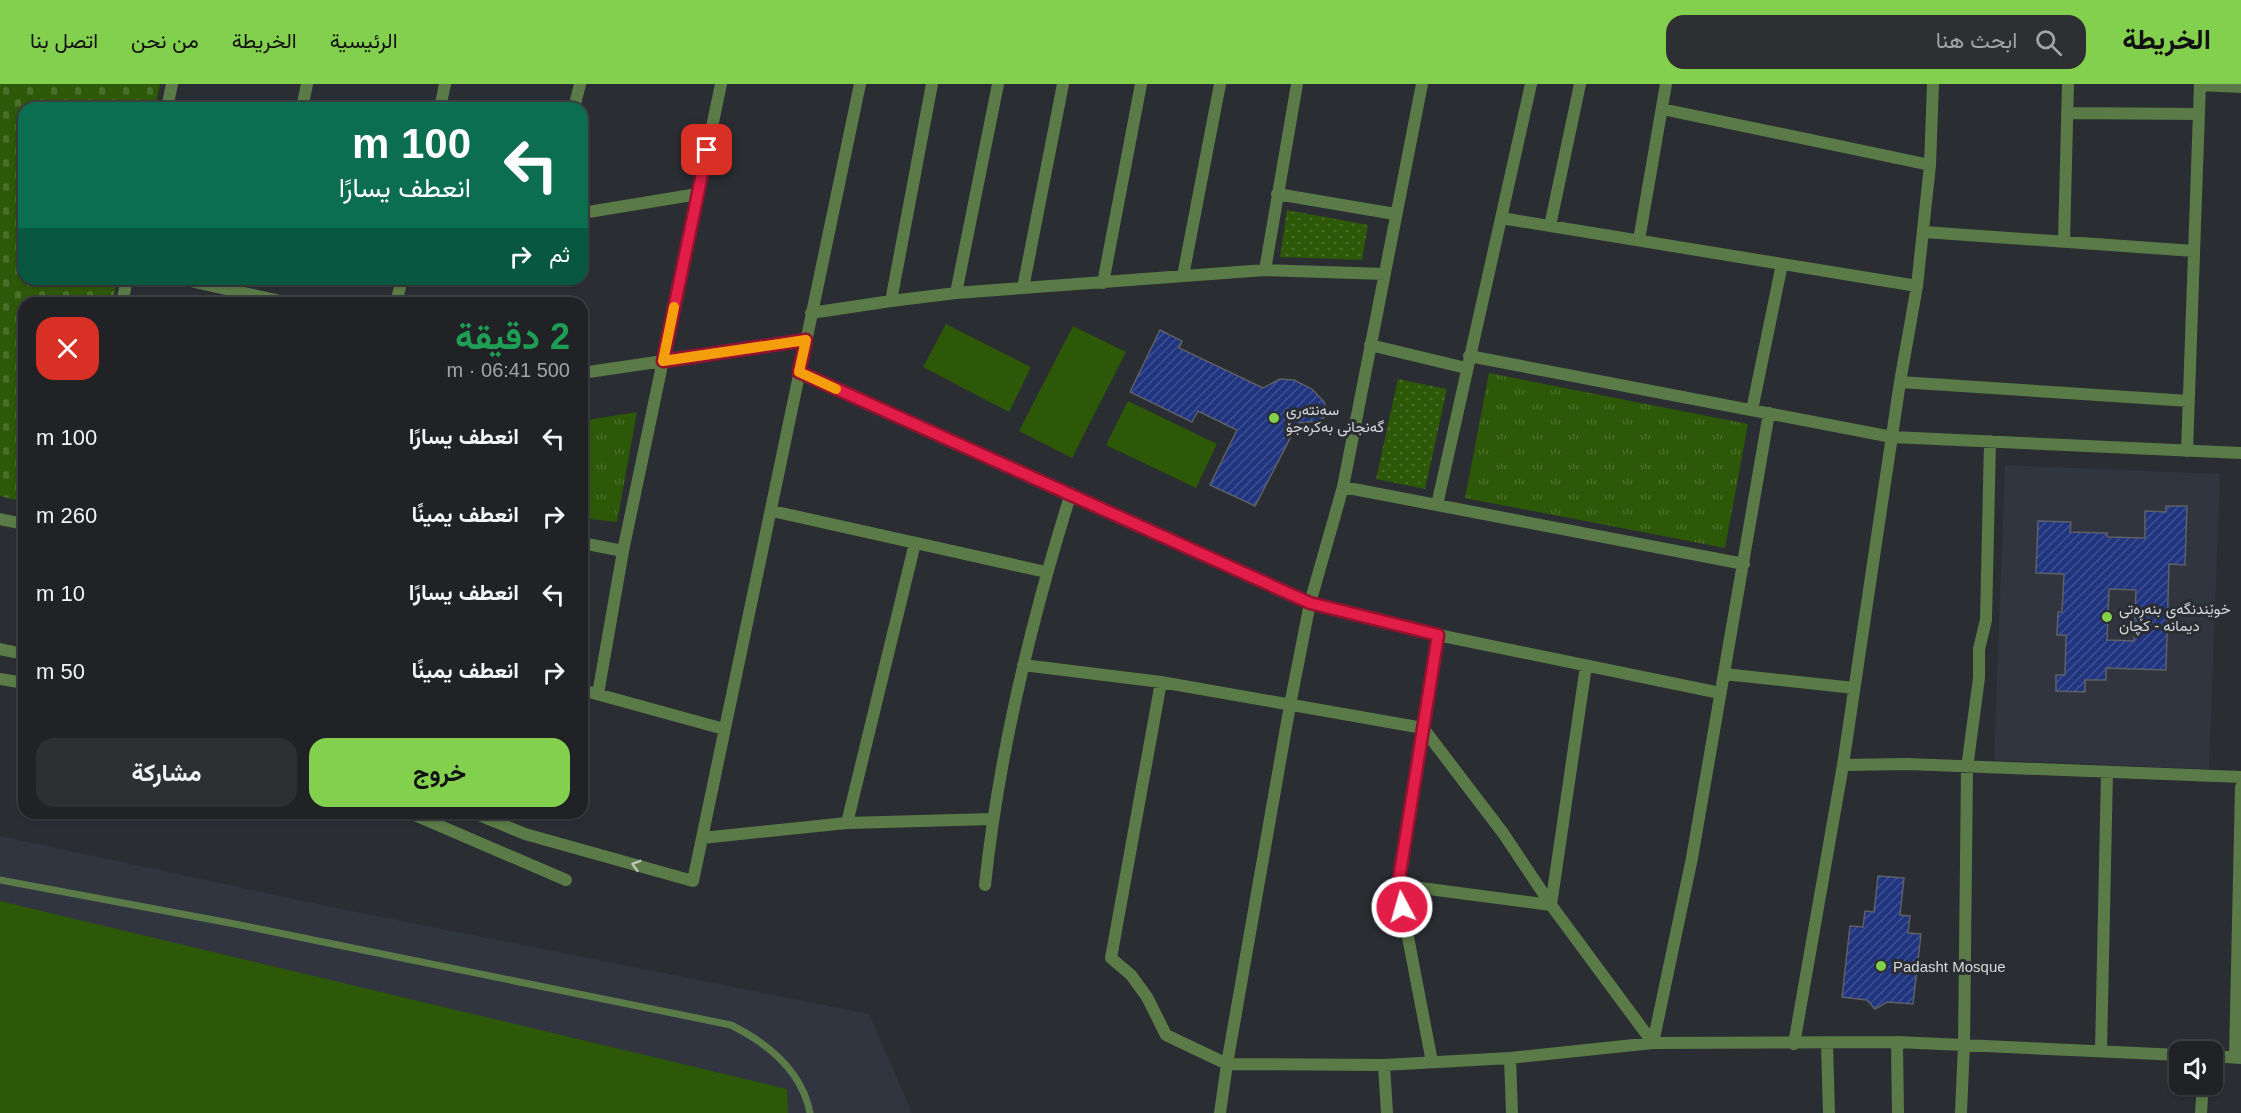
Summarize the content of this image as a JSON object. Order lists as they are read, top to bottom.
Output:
{
  "places": ["سەنتەری گەنجانی بەکرەجۆ", "خوێندنگەی بنەڕەتی دیمانە - کچان", "Padasht Mosque"],
  "page": {
    "header": "الخريطة",
    "search": "ابحث هنا",
    "nav": [
      "الرئيسية",
      "الخريطة",
      "من نحن",
      "اتصل بنا"
    ],
    "turn": ["100 m", "انعطف يسارًا"],
    "then": "ثم",
    "heading": ["2 دقيقة", "500 m · 06:41"],
    "list": [
      {
        "name": "انعطف يسارًا",
        "value": "100 m"
      },
      {
        "name": "انعطف يمينًا",
        "value": "260 m"
      },
      {
        "name": "انعطف يسارًا",
        "value": "10 m"
      },
      {
        "name": "انعطف يمينًا",
        "value": "50 m"
      }
    ],
    "buttons": ["خروج", "مشاركة"]
  }
}
